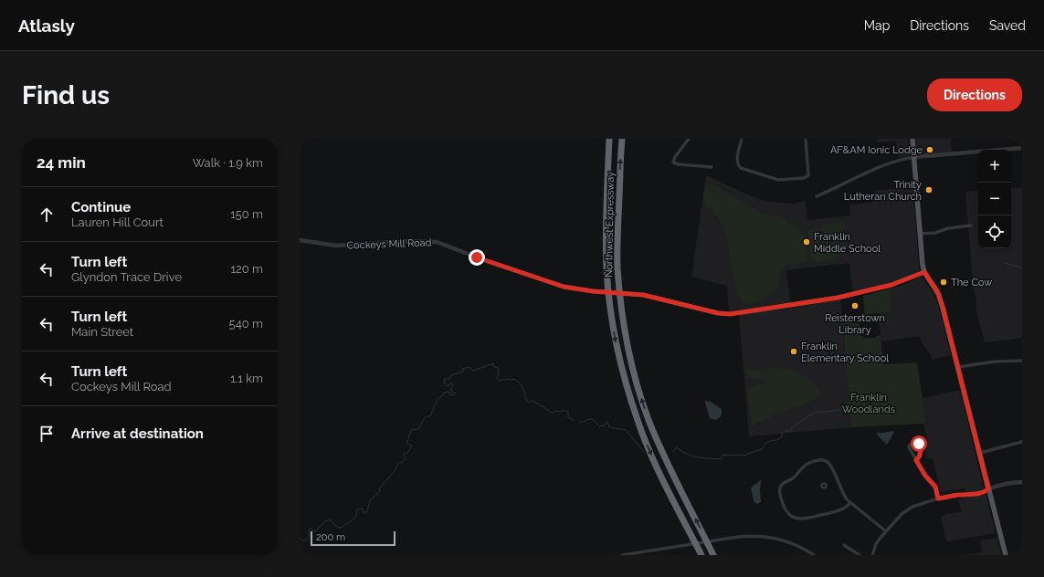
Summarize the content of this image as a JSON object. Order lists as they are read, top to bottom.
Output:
{
  "streets": {
    "highway": ["Northwest Expressway"],
    "street": ["Cockeys Mill Road"]
  },
  "parks": ["Franklin Woodlands"],
  "places": [
    "AF&AM Ionic Lodge",
    "Trinity Lutheran Church",
    "Franklin Middle School",
    "The Cow",
    "Reisterstown Library",
    "Franklin Elementary School"
  ],
  "scale_bar": "200 m",
  "page": {
    "header": "Atlasly",
    "nav": ["Map", "Directions", "Saved"],
    "buttons": "Directions",
    "title": "Find us",
    "heading": ["24 min", "Walk · 1.9 km"],
    "map_buttons": ["+", "−"],
    "list": [
      ["Continue", "Lauren Hill Court", "150 m"],
      ["Turn left", "Glyndon Trace Drive", "120 m"],
      ["Turn left", "Main Street", "540 m"],
      ["Turn left", "Cockeys Mill Road", "1.1 km"],
      "Arrive at destination"
    ],
    "scale": "200 m"
  }
}
